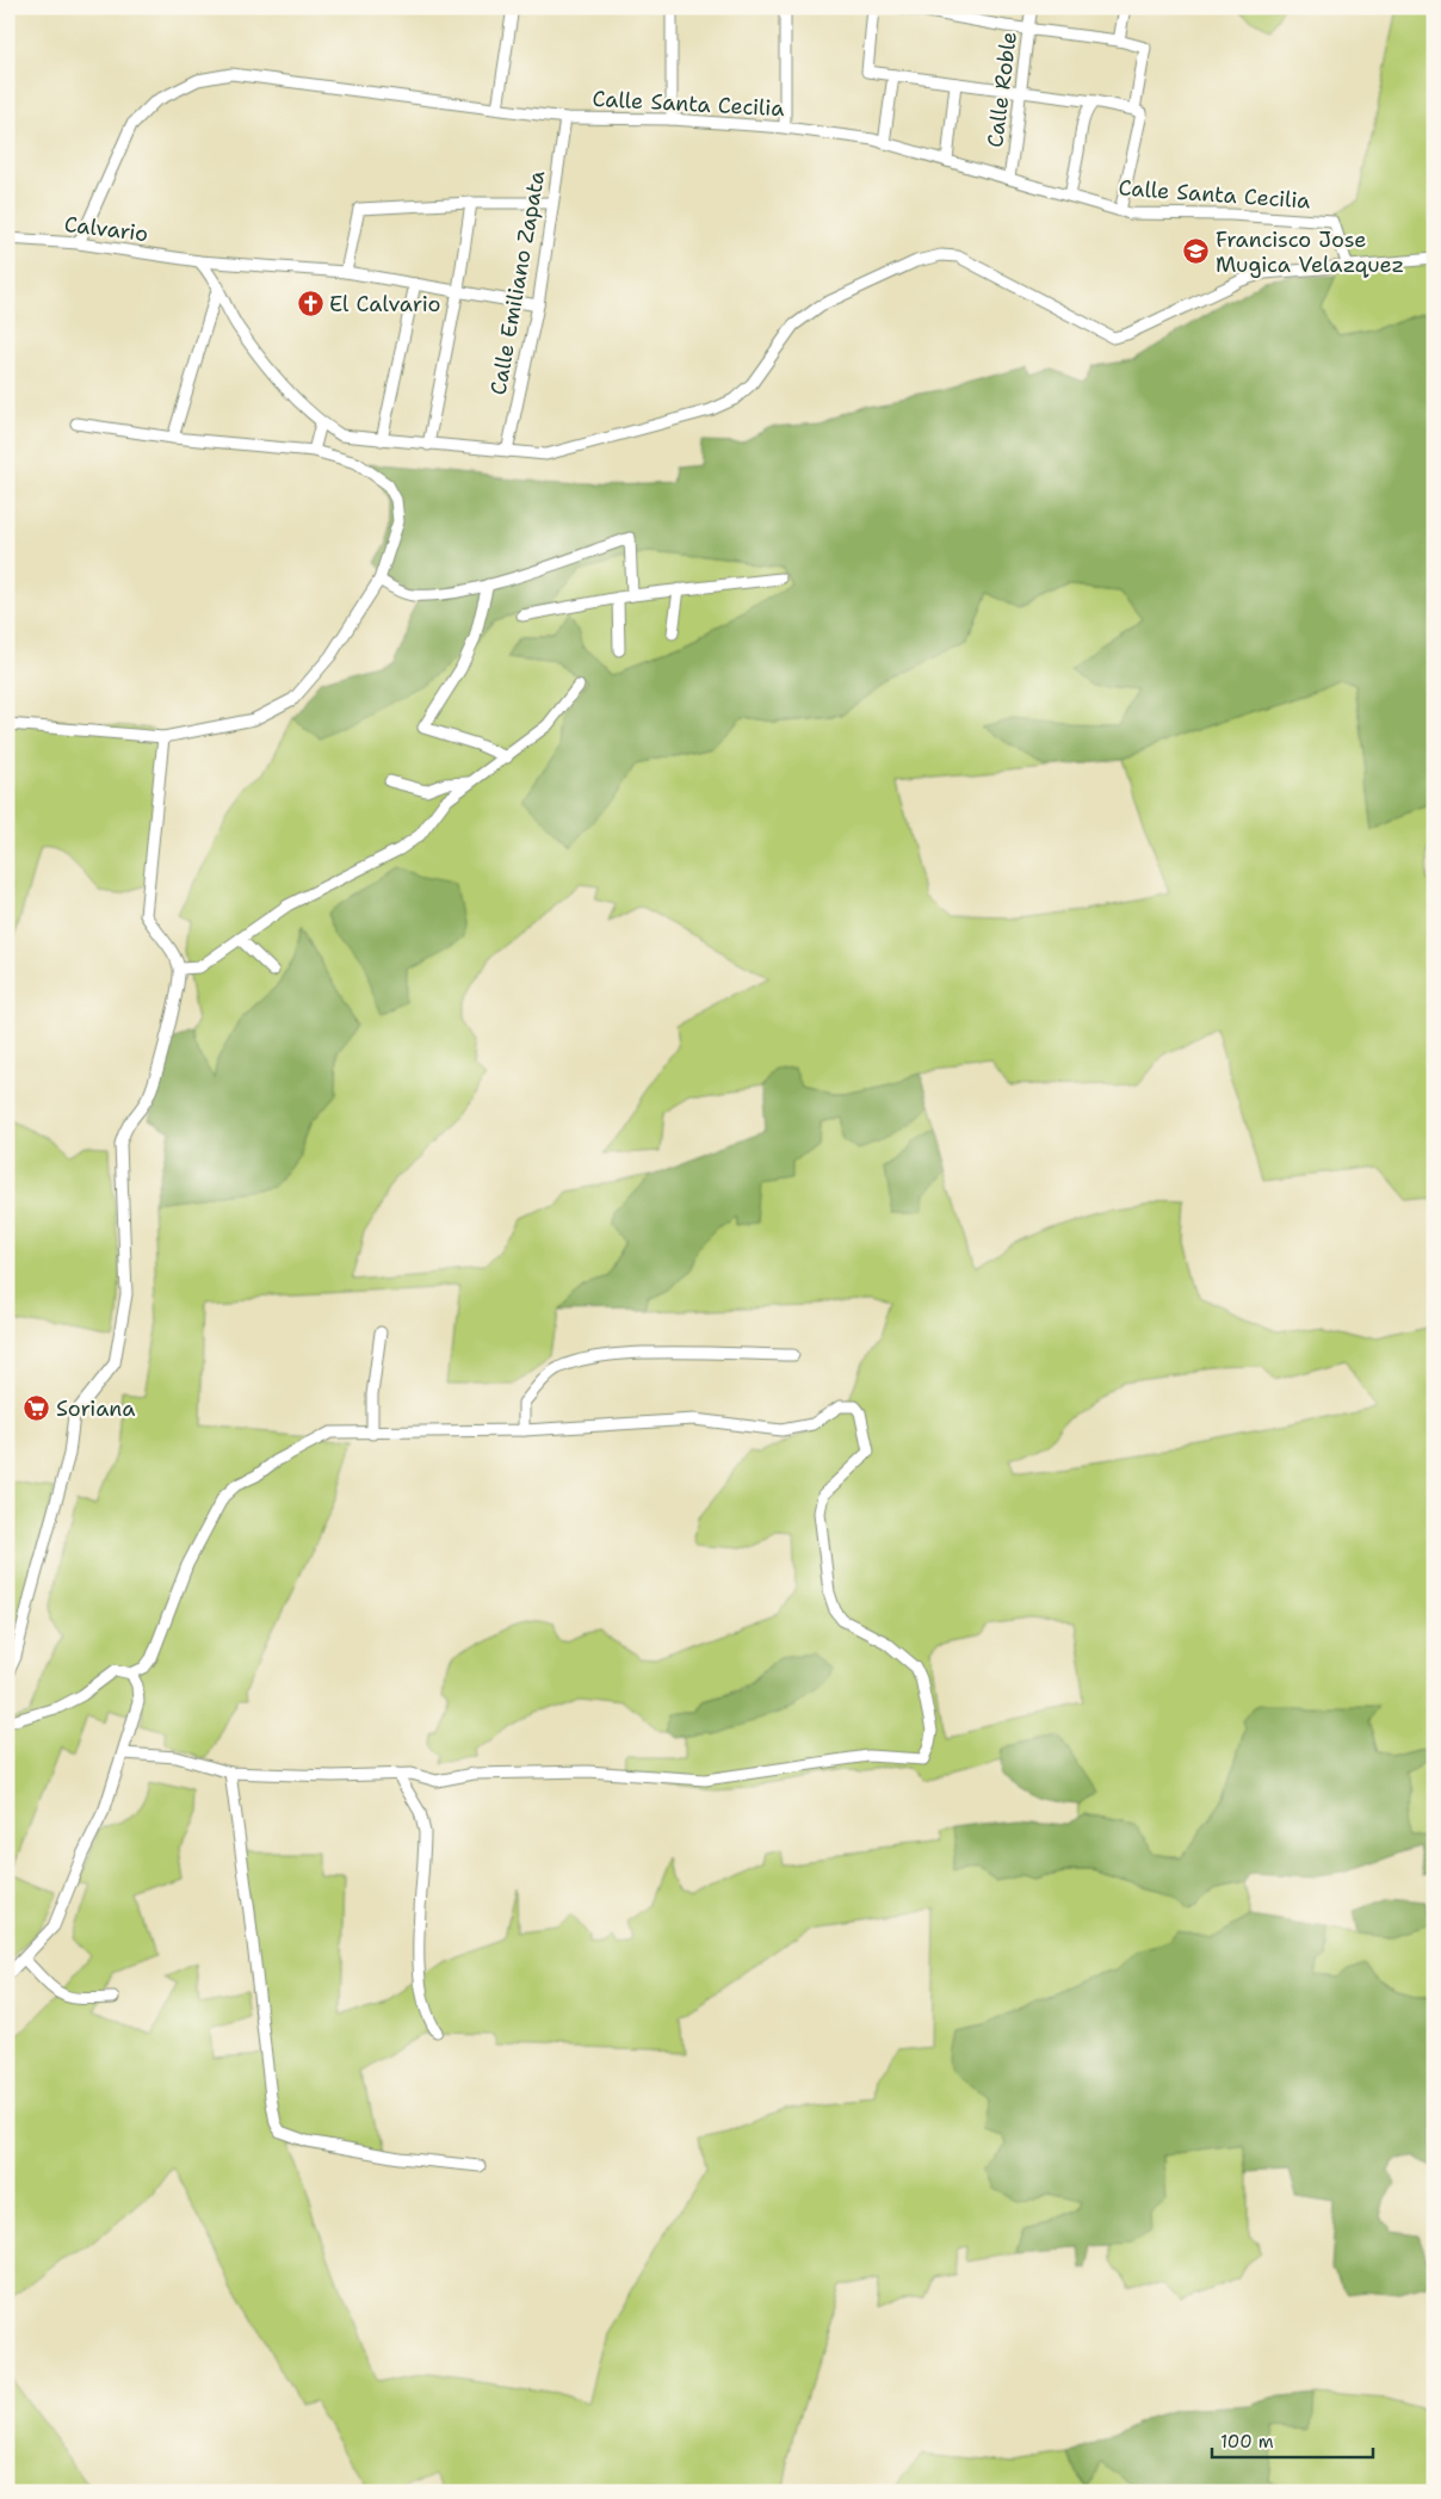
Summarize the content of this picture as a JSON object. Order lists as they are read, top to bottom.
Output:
{
  "streets": {
    "street": [
      "Calle Roble",
      "Calle Santa Cecilia",
      "Calvario",
      "Calle Emiliano Zapata"
    ]
  },
  "crossings": [
    ["Calle Roble", "Calle Santa Cecilia"],
    ["Calle Santa Cecilia", "Calvario"],
    ["Calle Santa Cecilia", "Calle Emiliano Zapata"],
    ["Calvario", "Calle Emiliano Zapata"]
  ],
  "places": {
    "school or university": ["Francisco Jose Mugica Velazquez"],
    "church": ["El Calvario"],
    "supermarket": ["Soriana"]
  },
  "scale_bar": "100 m"
}
